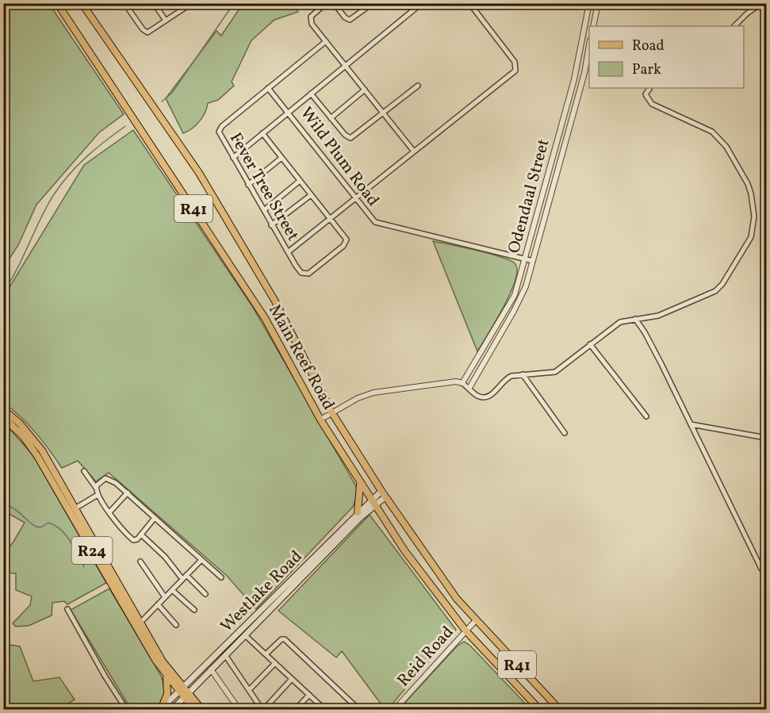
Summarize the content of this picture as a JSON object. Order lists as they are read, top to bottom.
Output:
{
  "streets": {
    "main road": [
      "R41",
      "Main Reef Road",
      "R24",
      "Westlake Road"
    ],
    "street": [
      "Wild Plum Road",
      "Fever Tree Street",
      "Odendaal Street",
      "Reid Road"
    ]
  },
  "crossings": [
    ["Wild Plum Road", "Odendaal Street"],
    ["Main Reef Road", "Westlake Road"],
    ["Main Reef Road", "Reid Road"],
    ["R24", "Westlake Road"]
  ],
  "legend": ["Road", "Park"]
}
